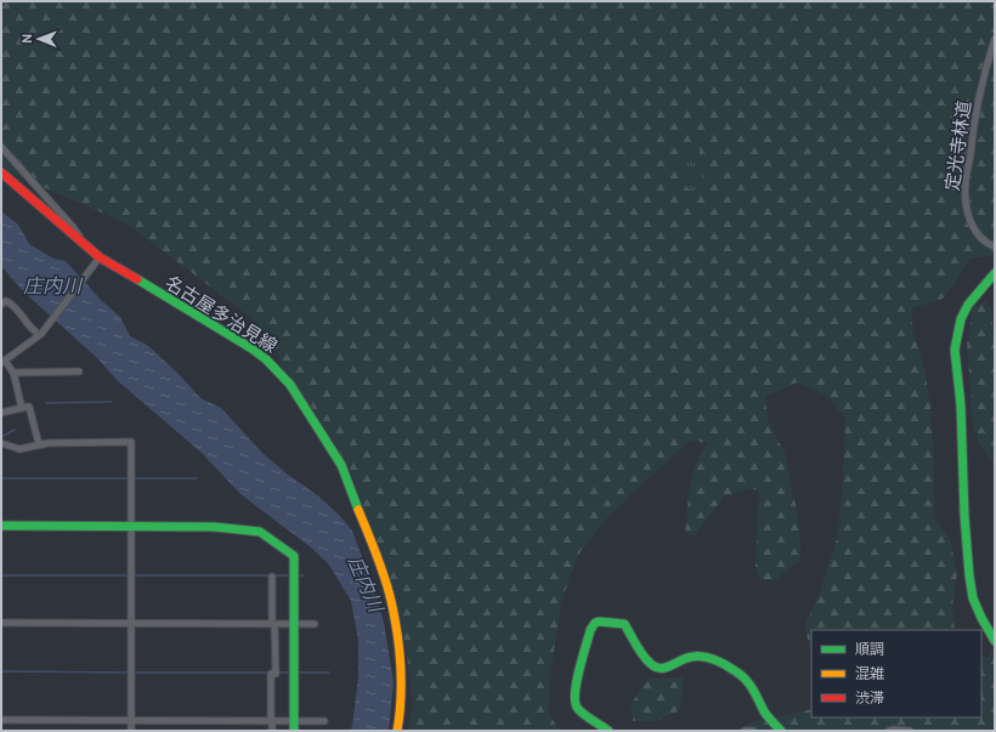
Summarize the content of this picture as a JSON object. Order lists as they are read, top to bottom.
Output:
{
  "streets": {
    "street": ["定光寺林道", "名古屋多治見線"]
  },
  "water": ["庄内川"],
  "legend": ["順調", "混雑", "渋滞"],
  "north": "left"
}
